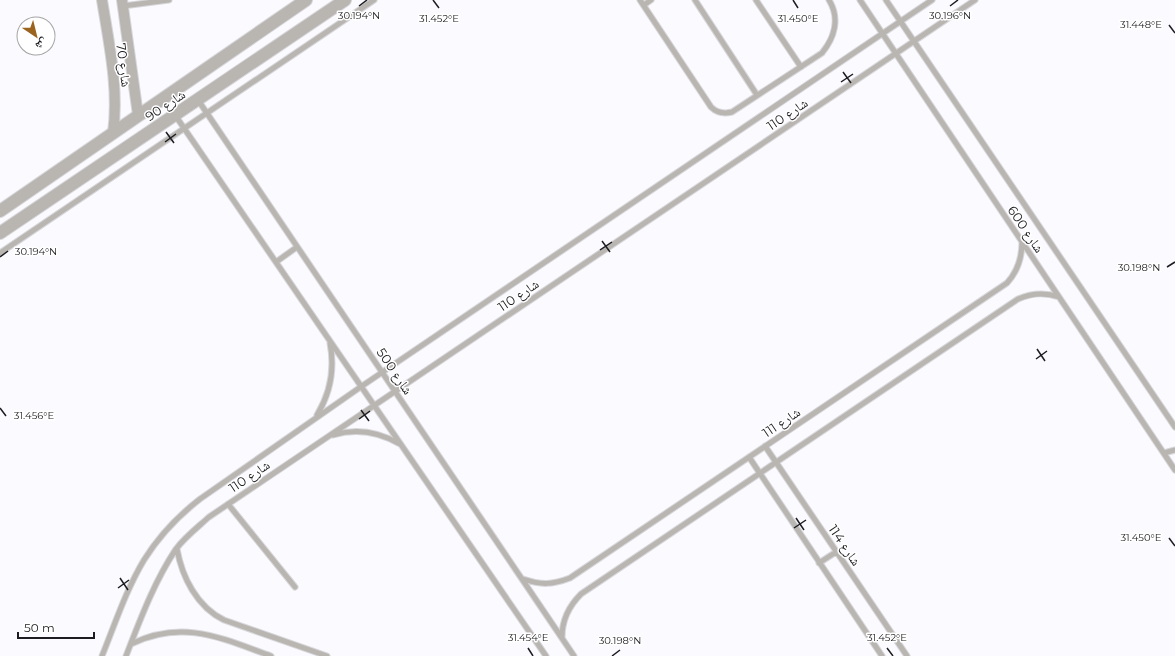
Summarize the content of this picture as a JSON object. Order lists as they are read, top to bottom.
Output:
{
  "streets": {
    "street": ["شارع 70", "شارع 90"],
    "lane": [
      "شارع 110",
      "شارع 600",
      "شارع 500",
      "شارع 111",
      "شارع 114"
    ]
  },
  "crossings": [
    ["شارع 70", "شارع 90"],
    ["شارع 90", "شارع 500"],
    ["شارع 110", "شارع 600"],
    ["شارع 110", "شارع 500"],
    ["شارع 600", "شارع 111"],
    ["شارع 500", "شارع 111"],
    ["شارع 111", "شارع 114"]
  ],
  "scale_bar": "50 m",
  "north": "bottom right",
  "coordinates": [
    "30.194°N",
    "30.196°N",
    "31.450°E",
    "31.452°E",
    "31.448°E",
    "30.198°N",
    "31.456°E",
    "31.454°E"
  ]
}
